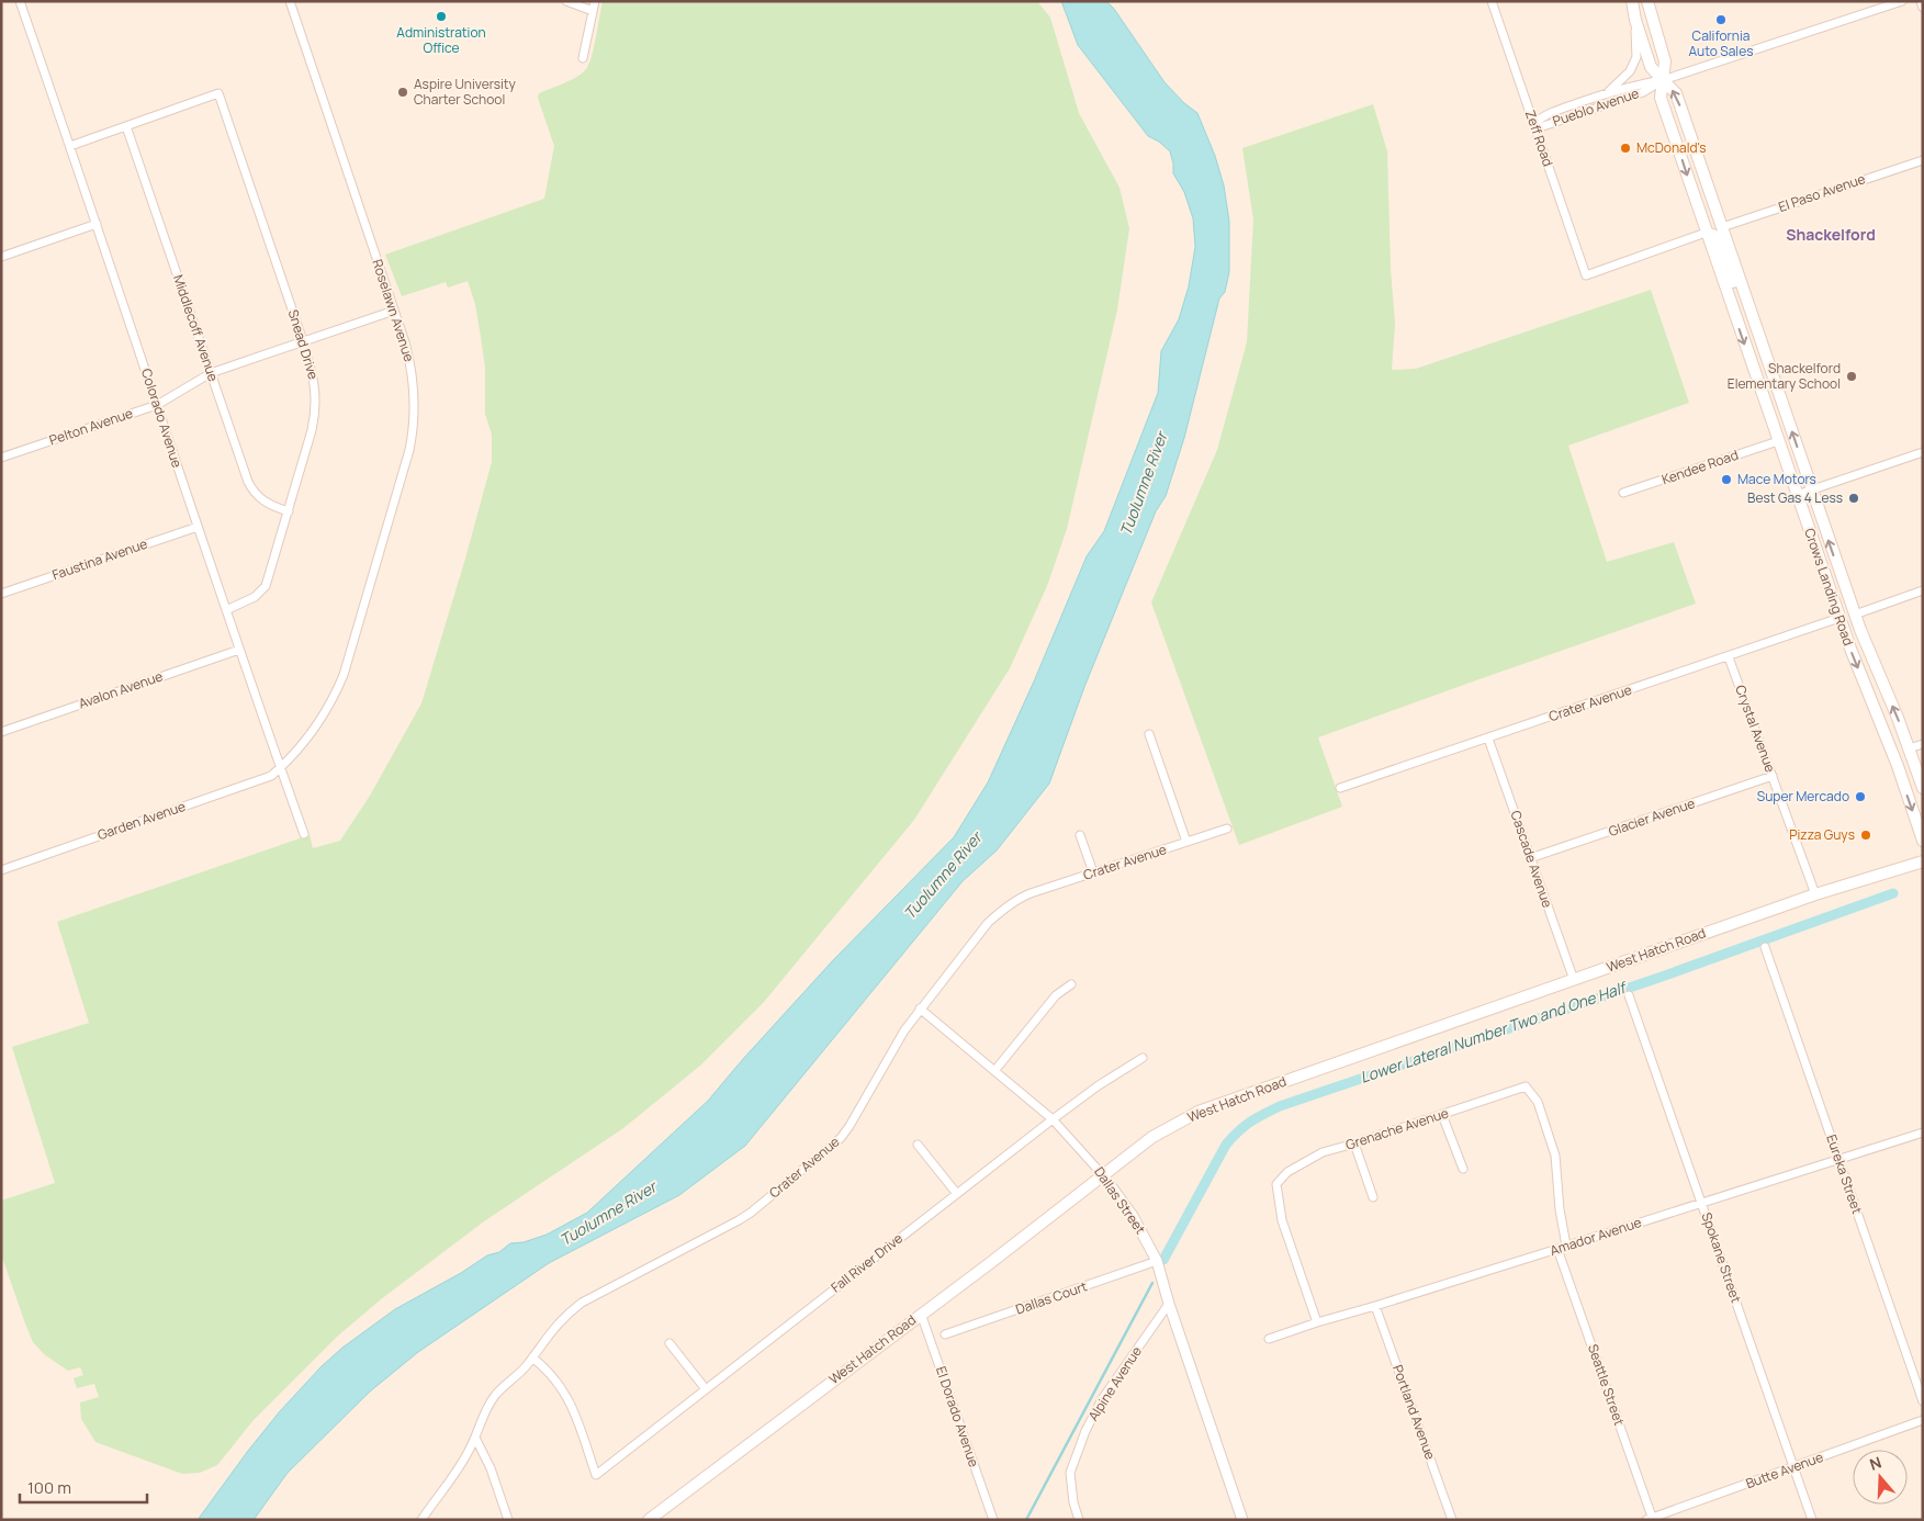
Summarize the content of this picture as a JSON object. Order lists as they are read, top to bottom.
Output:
{
  "streets": {
    "main road": ["Crows Landing Road", "West Hatch Road"],
    "street": [
      "Pueblo Avenue",
      "Zeff Road",
      "El Paso Avenue",
      "Roselawn Avenue",
      "Middlecoff Avenue",
      "Snead Drive",
      "Colorado Avenue",
      "Pelton Avenue",
      "Kendee Road",
      "Faustina Avenue",
      "Avalon Avenue",
      "Crater Avenue",
      "Crystal Avenue",
      "Glacier Avenue",
      "Garden Avenue",
      "Cascade Avenue",
      "Grenache Avenue",
      "Eureka Street",
      "Dallas Street",
      "Amador Avenue",
      "Spokane Street",
      "Fall River Drive",
      "Dallas Court",
      "Alpine Avenue",
      "Seattle Street",
      "Portland Avenue",
      "El Dorado Avenue",
      "Butte Avenue"
    ]
  },
  "crossings": [
    ["Pueblo Avenue", "Zeff Road"],
    ["Pueblo Avenue", "Crows Landing Road"],
    ["Zeff Road", "Crows Landing Road"],
    ["El Paso Avenue", "Crows Landing Road"],
    ["Roselawn Avenue", "Colorado Avenue"],
    ["Roselawn Avenue", "Pelton Avenue"],
    ["Roselawn Avenue", "Garden Avenue"],
    ["Middlecoff Avenue", "Snead Drive"],
    ["Middlecoff Avenue", "Pelton Avenue"],
    ["Snead Drive", "Colorado Avenue"],
    ["Snead Drive", "Pelton Avenue"],
    ["Colorado Avenue", "Pelton Avenue"],
    ["Colorado Avenue", "Faustina Avenue"],
    ["Colorado Avenue", "Avalon Avenue"],
    ["Colorado Avenue", "Garden Avenue"],
    ["Kendee Road", "Crows Landing Road"],
    ["Crows Landing Road", "Crater Avenue"],
    ["Crater Avenue", "Crystal Avenue"],
    ["Crater Avenue", "Cascade Avenue"],
    ["Crater Avenue", "Dallas Street"],
    ["Crater Avenue", "Fall River Drive"],
    ["Crystal Avenue", "Glacier Avenue"],
    ["Crystal Avenue", "West Hatch Road"],
    ["Glacier Avenue", "Cascade Avenue"],
    ["Cascade Avenue", "West Hatch Road"],
    ["West Hatch Road", "Dallas Street"],
    ["West Hatch Road", "El Dorado Avenue"],
    ["Grenache Avenue", "Amador Avenue"],
    ["Eureka Street", "Amador Avenue"],
    ["Dallas Street", "Fall River Drive"],
    ["Dallas Street", "Dallas Court"],
    ["Dallas Street", "Alpine Avenue"],
    ["Amador Avenue", "Spokane Street"],
    ["Amador Avenue", "Seattle Street"],
    ["Amador Avenue", "Portland Avenue"],
    ["Spokane Street", "Butte Avenue"],
    ["Seattle Street", "Butte Avenue"]
  ],
  "districts": ["Shackelford"],
  "water": ["Tuolumne River", "Lower Lateral Number Two and One Half"],
  "places": [
    "Administration Office",
    "California Auto Sales",
    "Aspire University Charter School",
    "McDonald's",
    "Shackelford Elementary School",
    "Mace Motors",
    "Best Gas 4 Less",
    "Super Mercado",
    "Pizza Guys"
  ],
  "scale_bar": "100 m",
  "north": "top"
}
